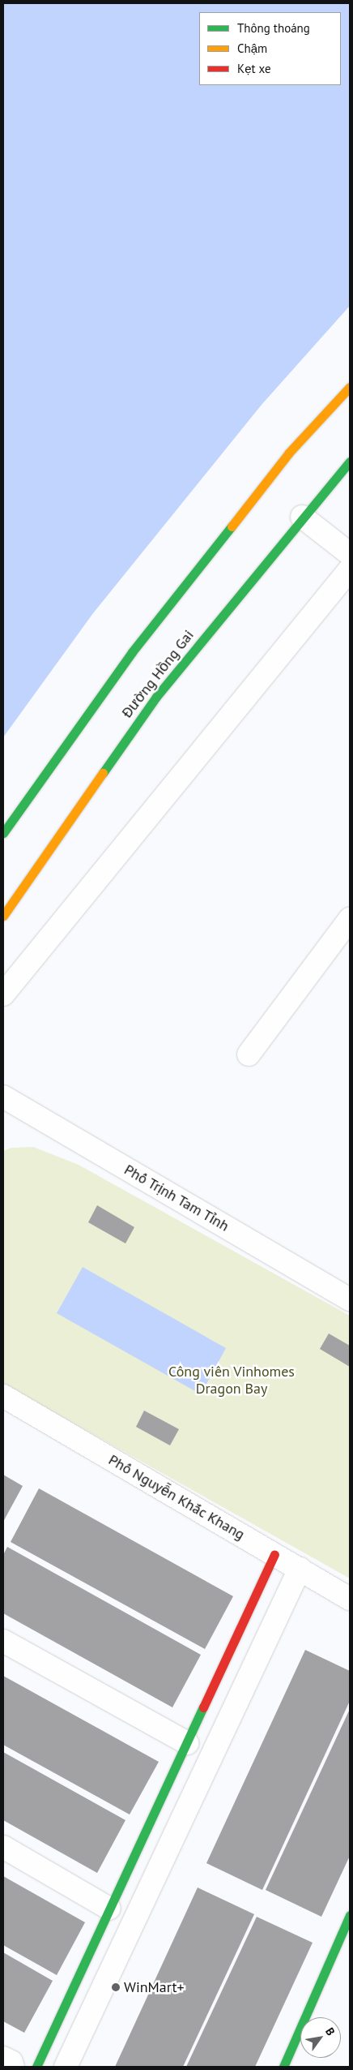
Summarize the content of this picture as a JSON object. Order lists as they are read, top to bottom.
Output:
{
  "streets": {
    "street": ["Đường Hồng Gai", "Phố Trịnh Tam Tỉnh", "Phố Nguyễn Khắc Khang"]
  },
  "parks": ["Công viên Vinhomes Dragon Bay"],
  "places": ["WinMart+"],
  "legend": ["Thông thoáng", "Chậm", "Kẹt xe"],
  "north": "top right"
}
